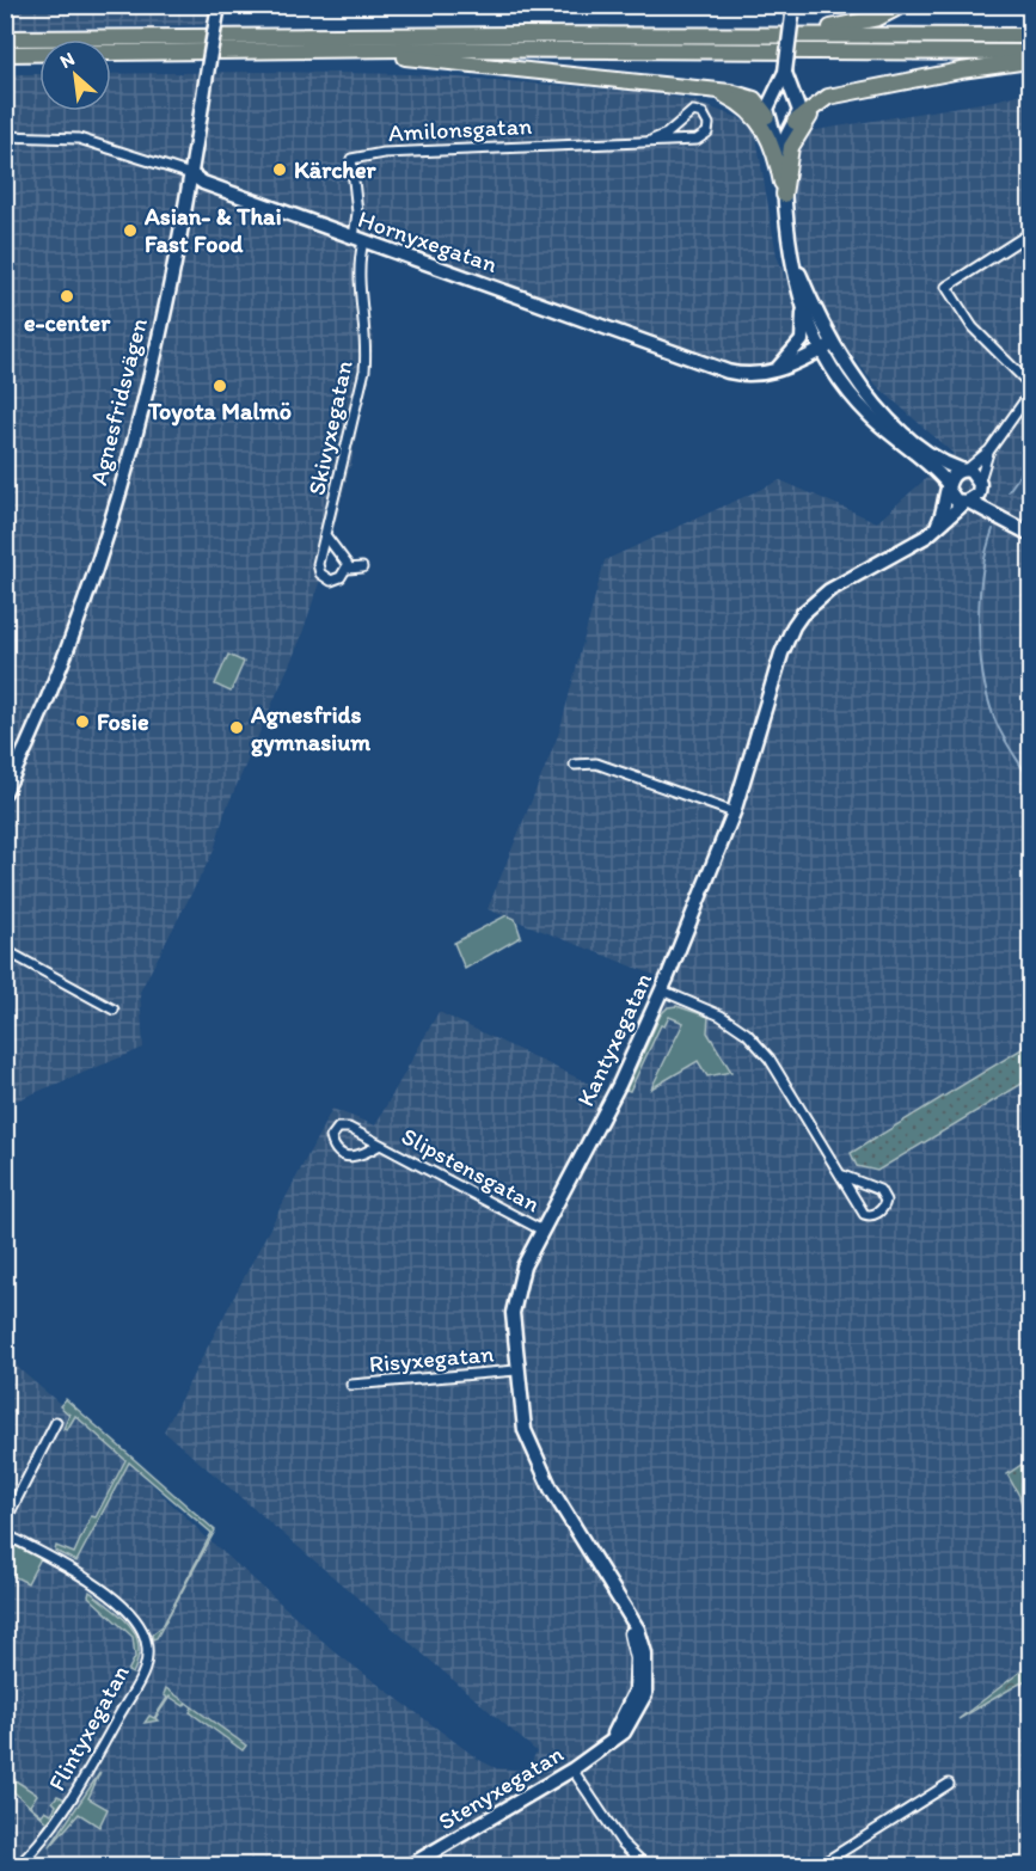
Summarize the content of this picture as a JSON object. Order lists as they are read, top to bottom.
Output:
{
  "streets": {
    "street": [
      "Amilonsgatan",
      "Hornyxegatan",
      "Agnesfridsvägen",
      "Skivyxegatan",
      "Kantyxegatan",
      "Slipstensgatan",
      "Risyxegatan",
      "Flintyxegatan",
      "Stenyxegatan"
    ]
  },
  "crossings": [
    ["Amilonsgatan", "Hornyxegatan"],
    ["Amilonsgatan", "Skivyxegatan"],
    ["Hornyxegatan", "Agnesfridsvägen"],
    ["Hornyxegatan", "Skivyxegatan"],
    ["Kantyxegatan", "Slipstensgatan"],
    ["Kantyxegatan", "Risyxegatan"],
    ["Kantyxegatan", "Stenyxegatan"]
  ],
  "places": [
    "Kärcher",
    "Asian- & Thai Fast Food",
    "e-center",
    "Toyota Malmö",
    "Fosie",
    "Agnesfrids gymnasium"
  ],
  "north": "top left"
}
